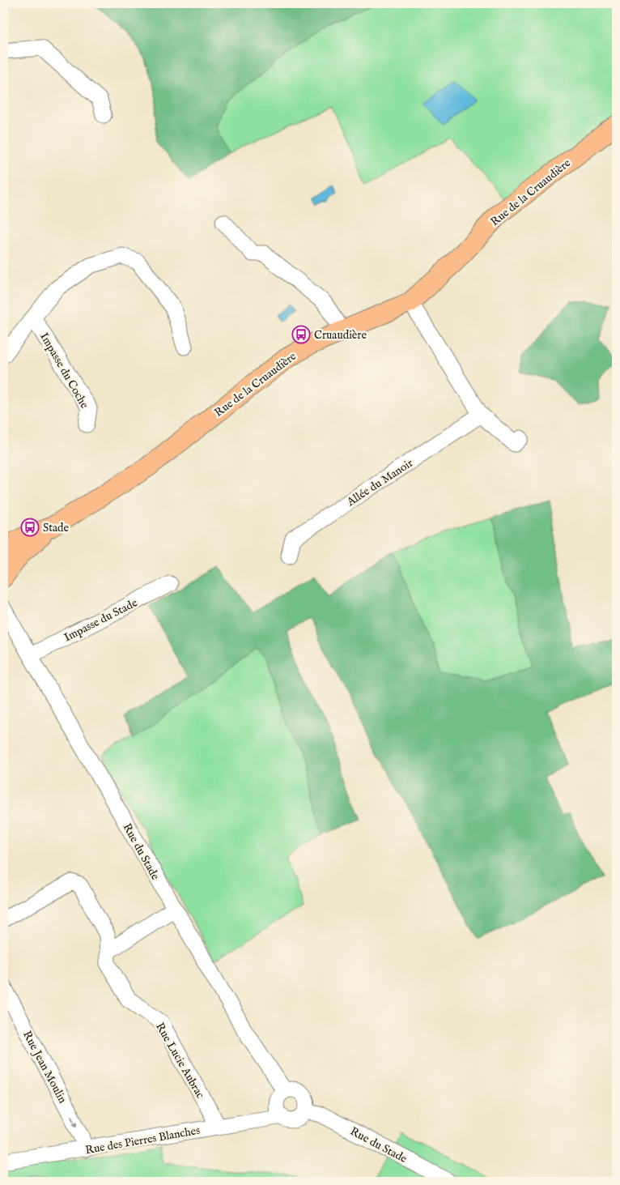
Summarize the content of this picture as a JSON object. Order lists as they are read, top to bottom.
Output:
{
  "streets": {
    "main road": ["Rue de la Cruaudière"],
    "street": [
      "Impasse du Coche",
      "Allée du Manoir",
      "Impasse du Stade",
      "Rue du Stade",
      "Rue Lucie Aubrac",
      "Rue Jean Moulin",
      "Rue des Pierres Blanches"
    ]
  },
  "crossings": [
    ["Impasse du Stade", "Rue du Stade"],
    ["Rue du Stade", "Rue des Pierres Blanches"],
    ["Rue Lucie Aubrac", "Rue des Pierres Blanches"],
    ["Rue Jean Moulin", "Rue des Pierres Blanches"]
  ],
  "one_way": ["Rue Jean Moulin"],
  "places": {
    "bus stop": ["Cruaudière", "Stade"]
  }
}
